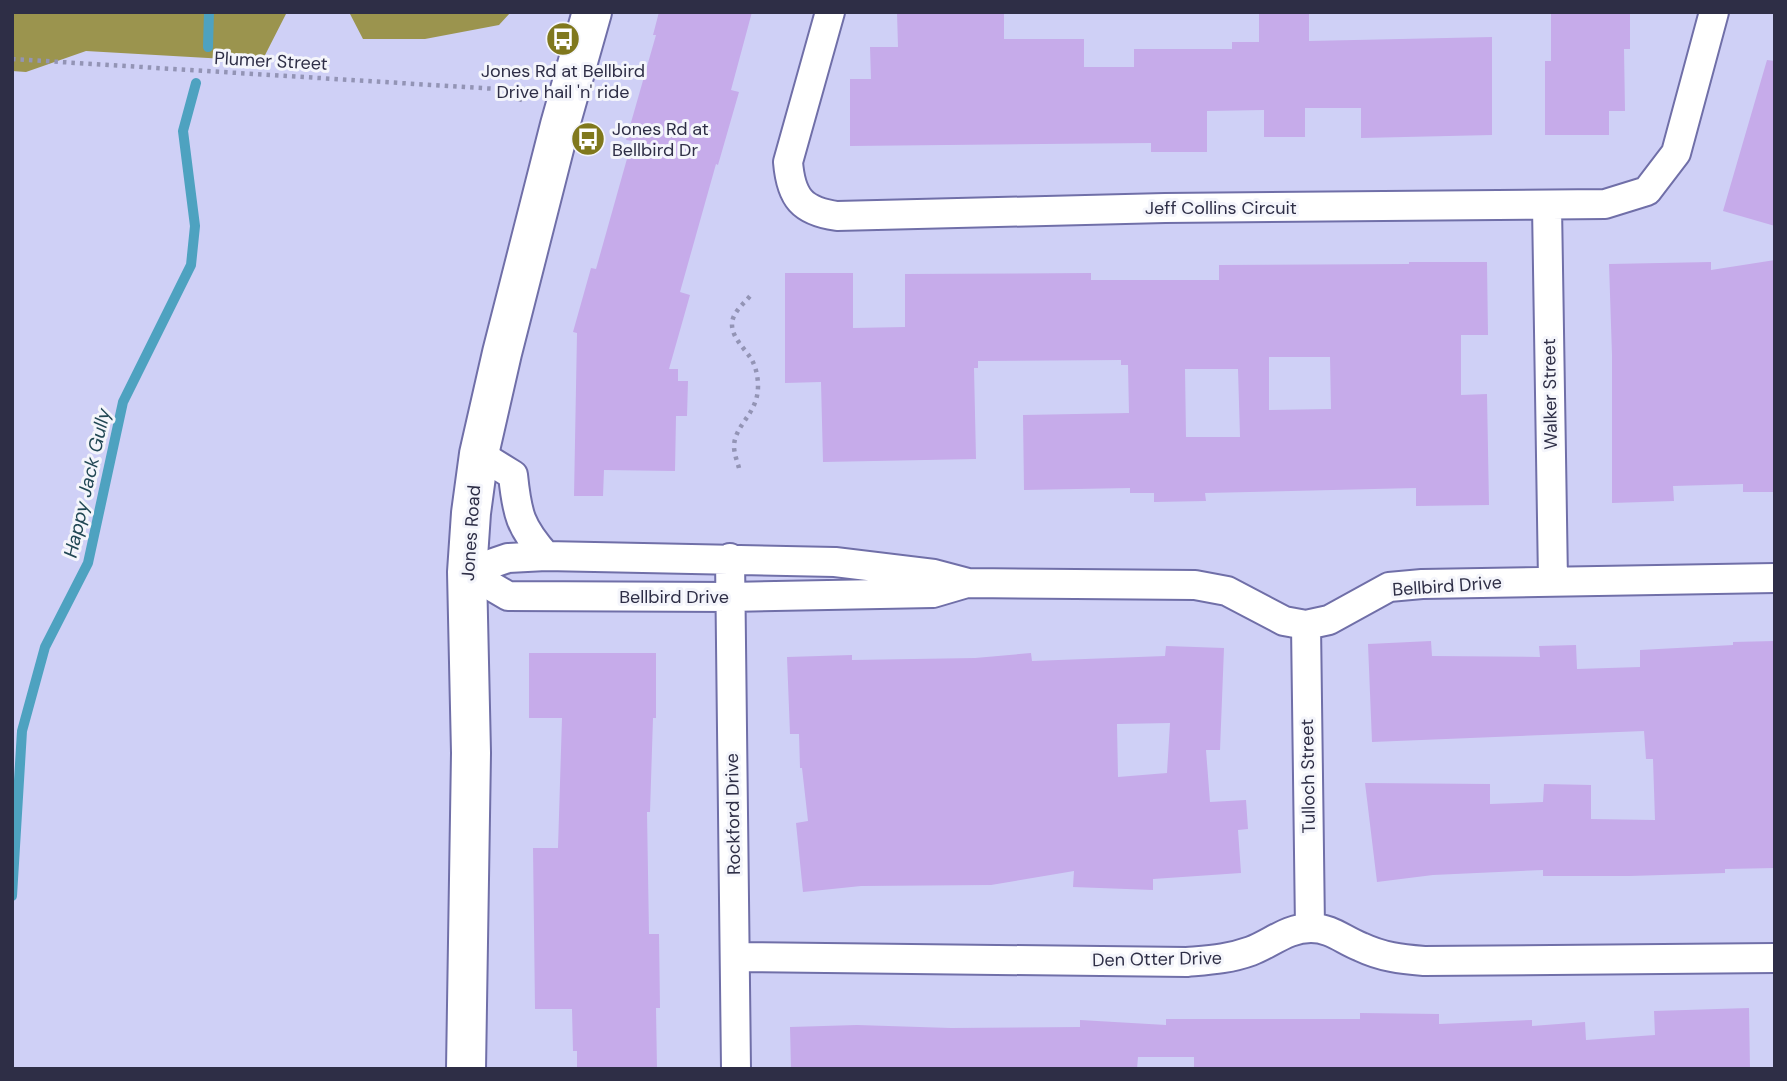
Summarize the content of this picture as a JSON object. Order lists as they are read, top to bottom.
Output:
{
  "streets": {
    "street": [
      "Jeff Collins Circuit",
      "Walker Street",
      "Jones Road",
      "Bellbird Drive",
      "Tulloch Street",
      "Rockford Drive",
      "Den Otter Drive"
    ],
    "path": ["Plumer Street"]
  },
  "crossings": [
    ["Jeff Collins Circuit", "Walker Street"],
    ["Walker Street", "Bellbird Drive"],
    ["Jones Road", "Bellbird Drive"],
    ["Bellbird Drive", "Tulloch Street"],
    ["Bellbird Drive", "Rockford Drive"],
    ["Tulloch Street", "Den Otter Drive"],
    ["Rockford Drive", "Den Otter Drive"]
  ],
  "water": ["Happy Jack Gully"],
  "places": {
    "bus stop": ["Jones Rd at Bellbird Drive hail 'n' ride", "Jones Rd at Bellbird Dr"]
  }
}
